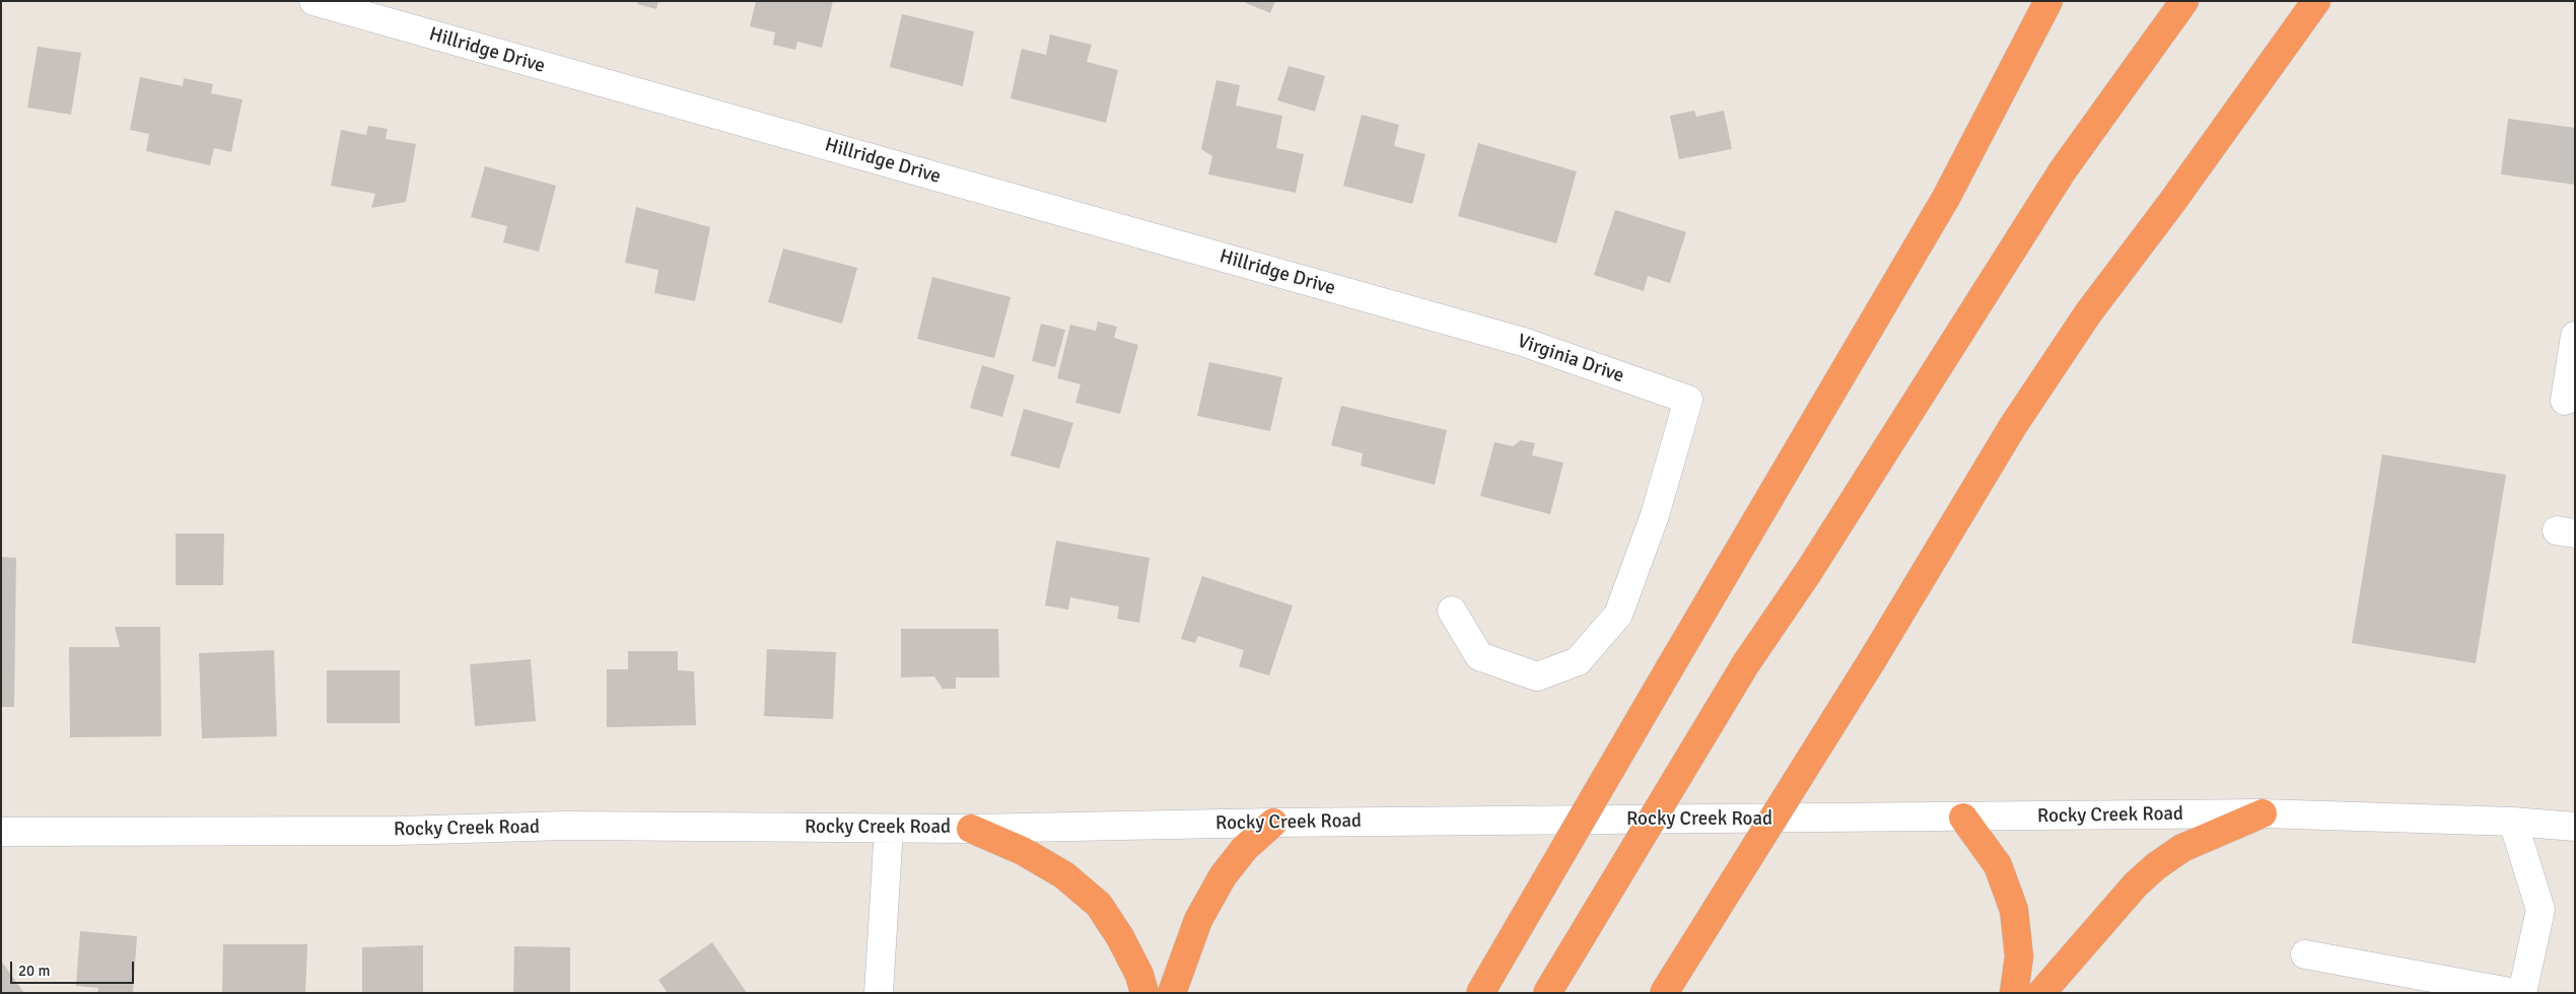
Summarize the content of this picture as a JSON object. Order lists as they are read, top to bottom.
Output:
{
  "streets": {
    "street": ["Hillridge Drive", "Virginia Drive", "Rocky Creek Road"]
  },
  "crossings": [
    ["Hillridge Drive", "Virginia Drive"]
  ],
  "scale_bar": "20 m"
}
